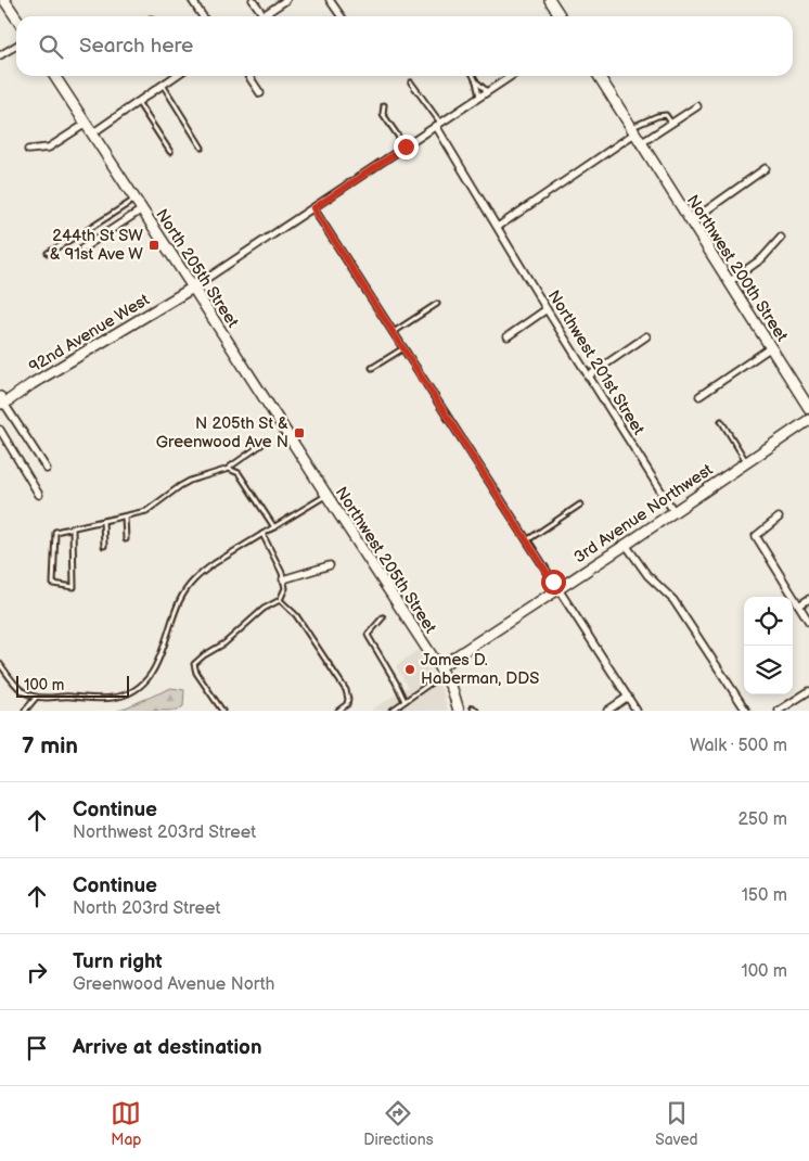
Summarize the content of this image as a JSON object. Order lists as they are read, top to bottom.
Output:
{
  "streets": {
    "street": [
      "North 205th Street",
      "Northwest 200th Street",
      "92nd Avenue West",
      "Northwest 201st Street",
      "3rd Avenue Northwest",
      "Northwest 205th Street"
    ]
  },
  "crossings": [
    ["North 205th Street", "92nd Avenue West"],
    ["North 205th Street", "Northwest 205th Street"],
    ["Northwest 201st Street", "3rd Avenue Northwest"],
    ["3rd Avenue Northwest", "Northwest 205th Street"]
  ],
  "places": {
    "transit": ["244th St SW & 91st Ave W", "N 205th St & Greenwood Ave N"],
    "other": ["James D. Haberman, DDS"]
  },
  "scale_bar": "100 m",
  "page": {
    "search": "Search here",
    "scale": "100 m",
    "heading": ["7 min", "Walk · 500 m"],
    "list": [
      ["Continue", "Northwest 203rd Street", "250 m"],
      ["Continue", "North 203rd Street", "150 m"],
      ["Turn right", "Greenwood Avenue North", "100 m"],
      "Arrive at destination"
    ],
    "nav": ["Map", "Directions", "Saved"]
  }
}
